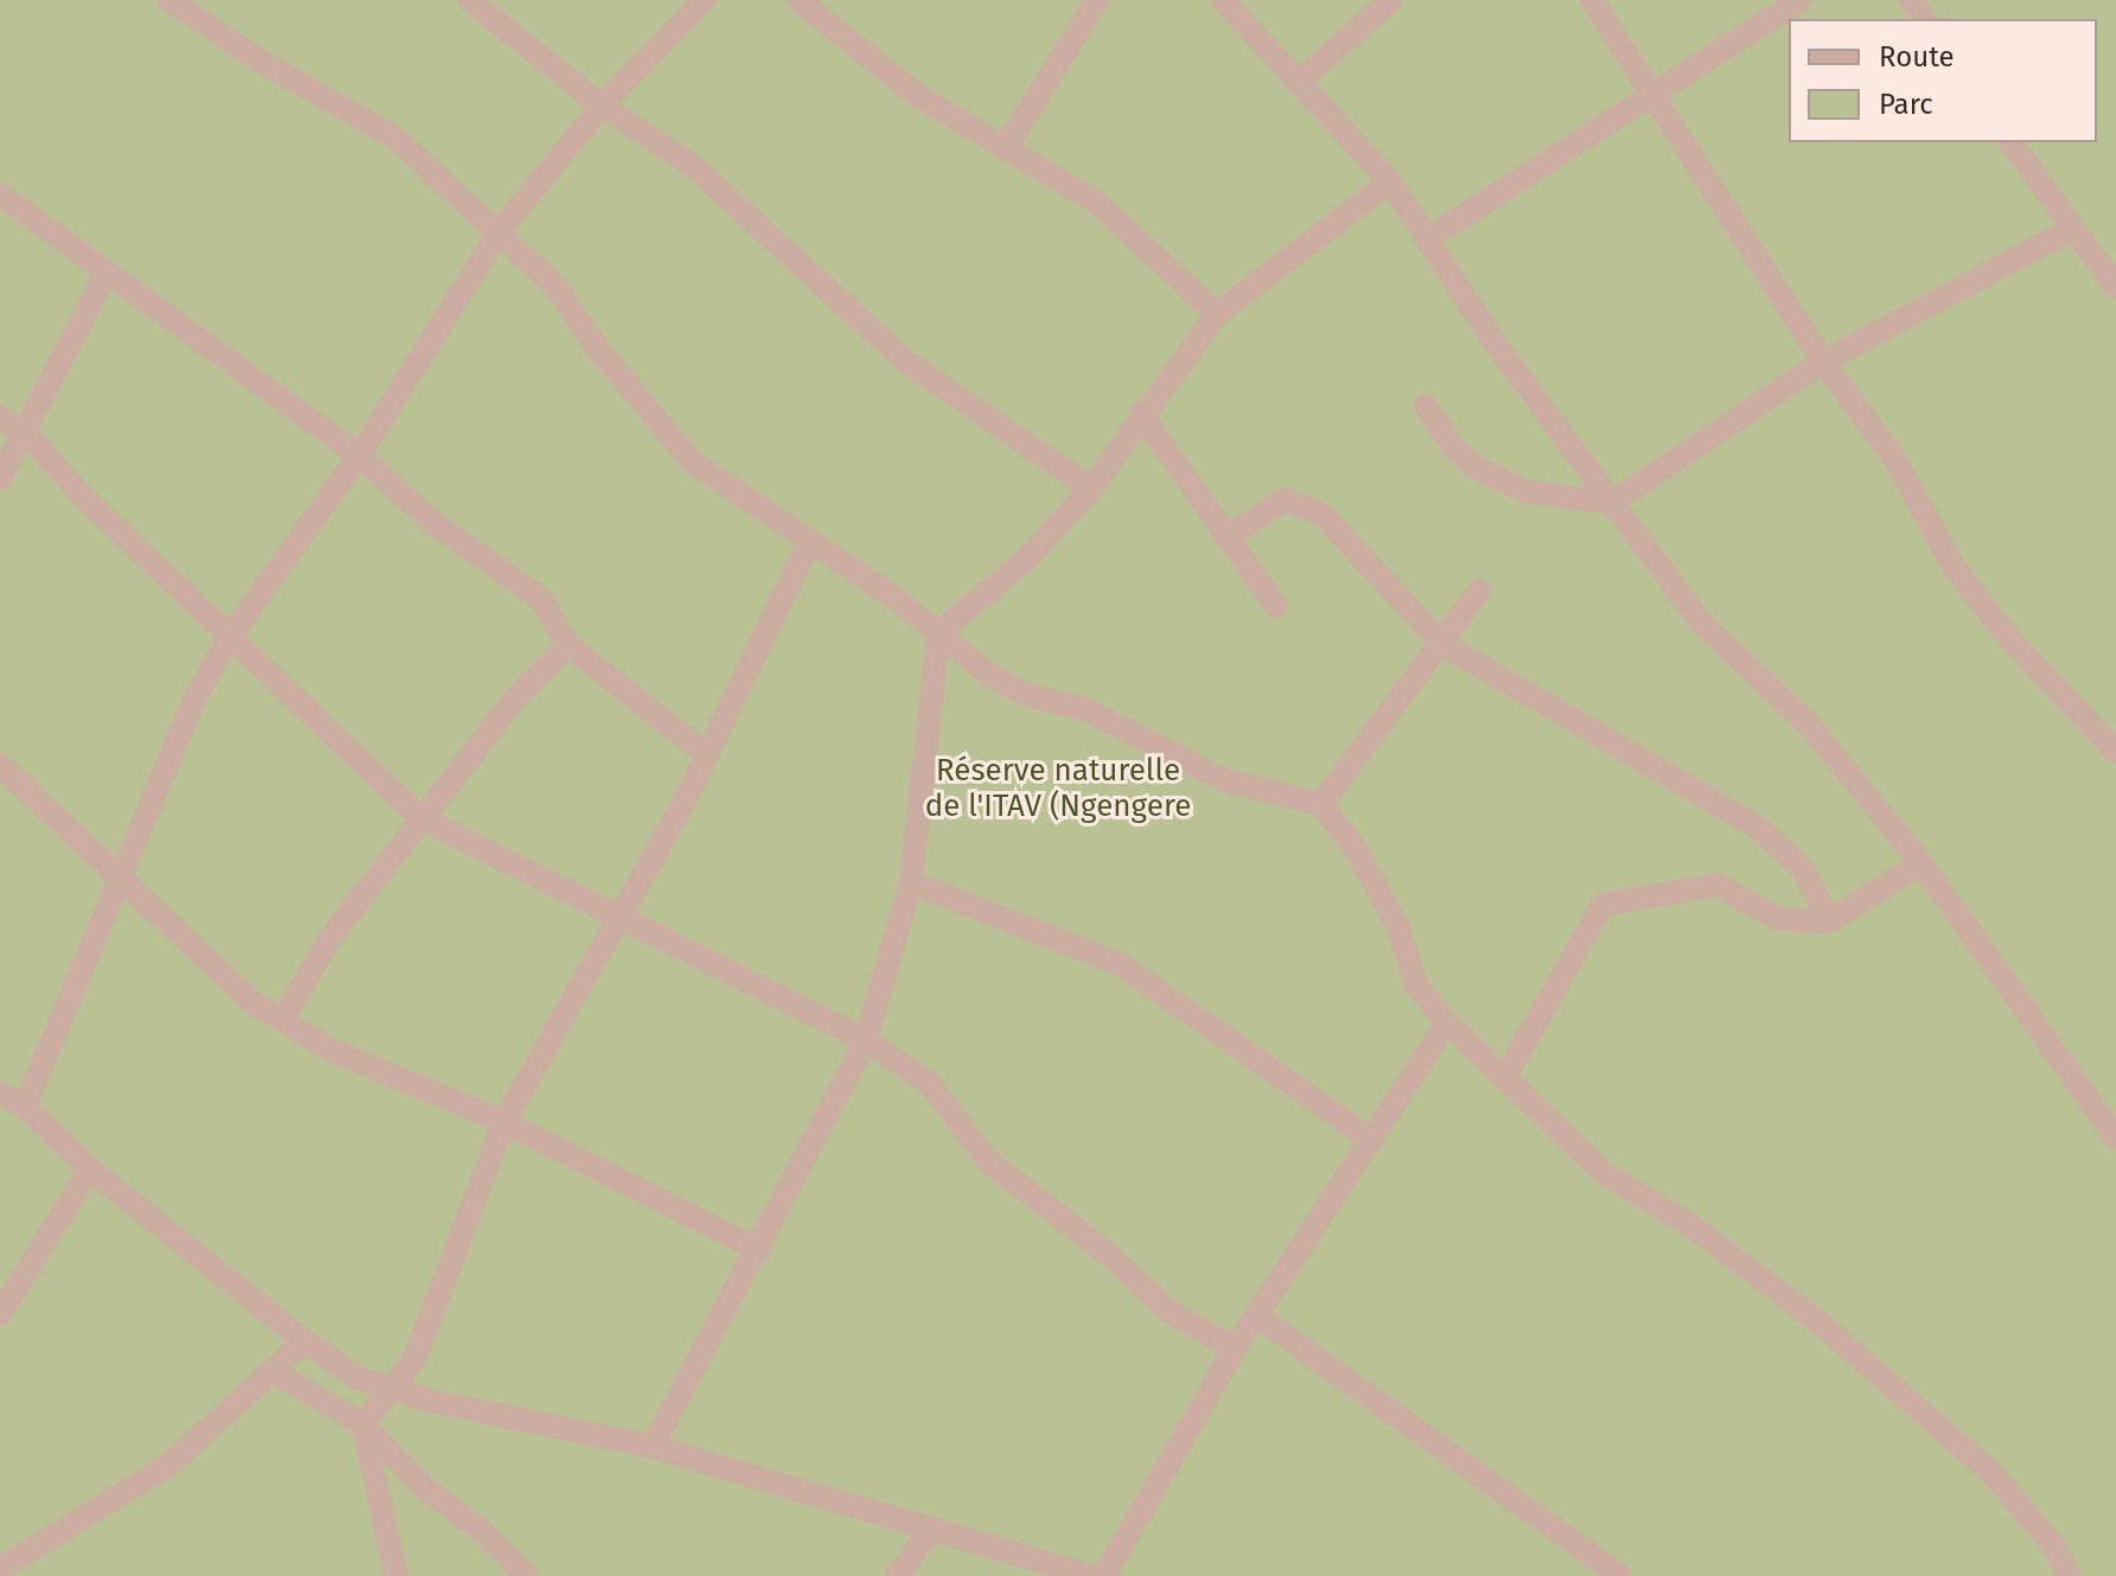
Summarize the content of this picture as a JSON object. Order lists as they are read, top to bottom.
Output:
{
  "parks": ["Réserve naturelle de l'ITAV (Ngengere"],
  "legend": ["Route", "Parc"]
}
